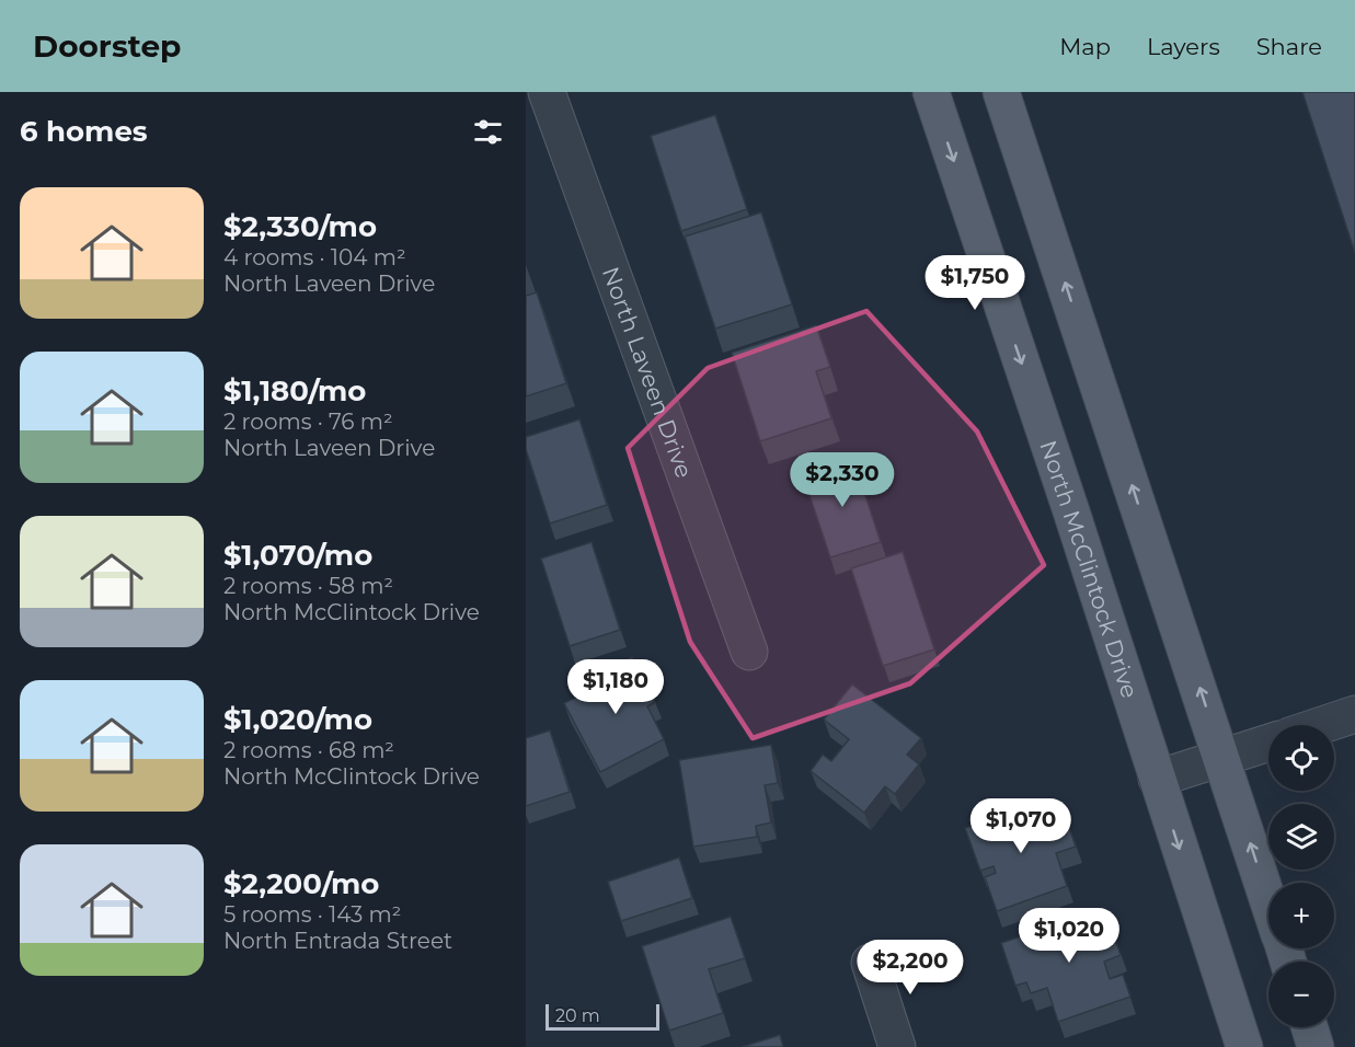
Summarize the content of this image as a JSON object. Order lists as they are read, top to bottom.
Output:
{
  "streets": {
    "main road": ["North McClintock Drive"],
    "street": ["North Laveen Drive"]
  },
  "scale_bar": "20 m",
  "page": {
    "header": "Doorstep",
    "nav": ["Map", "Layers", "Share"],
    "heading": "6 homes",
    "list": [
      {
        "name": "$2,330/mo",
        "note": "4 rooms · 104 m² · North Laveen Drive"
      },
      {
        "name": "$1,180/mo",
        "note": "2 rooms · 76 m² · North Laveen Drive"
      },
      {
        "name": "$1,070/mo",
        "note": "2 rooms · 58 m² · North McClintock Drive"
      },
      {
        "name": "$1,020/mo",
        "note": "2 rooms · 68 m² · North McClintock Drive"
      },
      {
        "name": "$2,200/mo",
        "note": "5 rooms · 143 m² · North Entrada Street"
      }
    ],
    "price": [
      "$1,750",
      "$2,330",
      "$1,180",
      "$1,070",
      "$1,020",
      "$2,200"
    ],
    "map_buttons": ["+", "−"],
    "scale": "20 m"
  }
}
